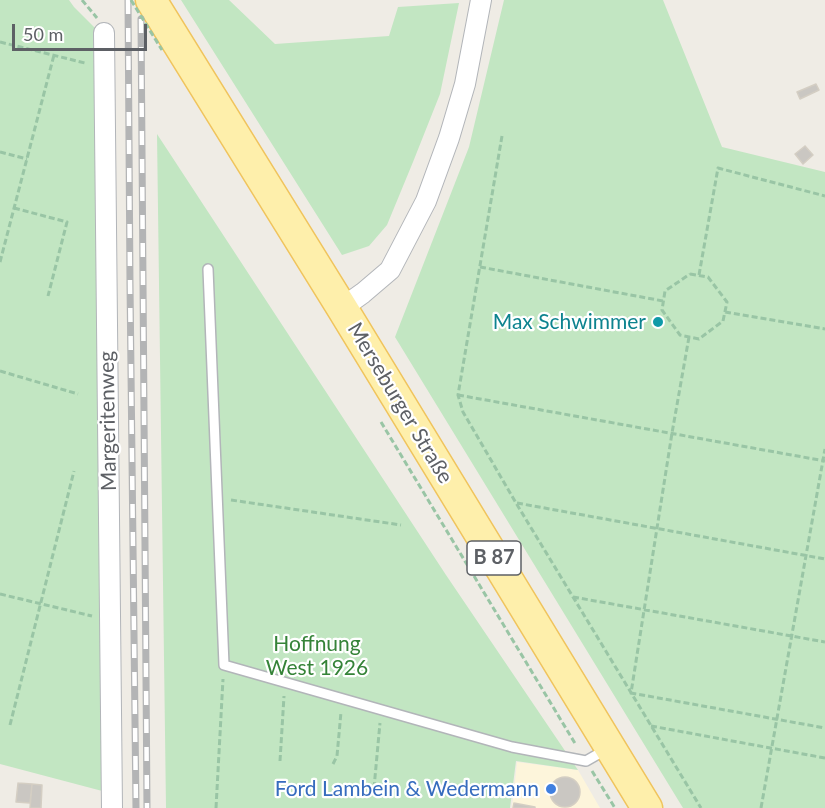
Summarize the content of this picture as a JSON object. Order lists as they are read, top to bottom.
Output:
{
  "streets": {
    "main road": ["Merseburger Straße", "B 87"],
    "street": ["Margeritenweg"]
  },
  "parks": ["Hoffnung West 1926"],
  "places": ["Max Schwimmer", "Ford Lambein & Wedermann"],
  "scale_bar": "50 m"
}
